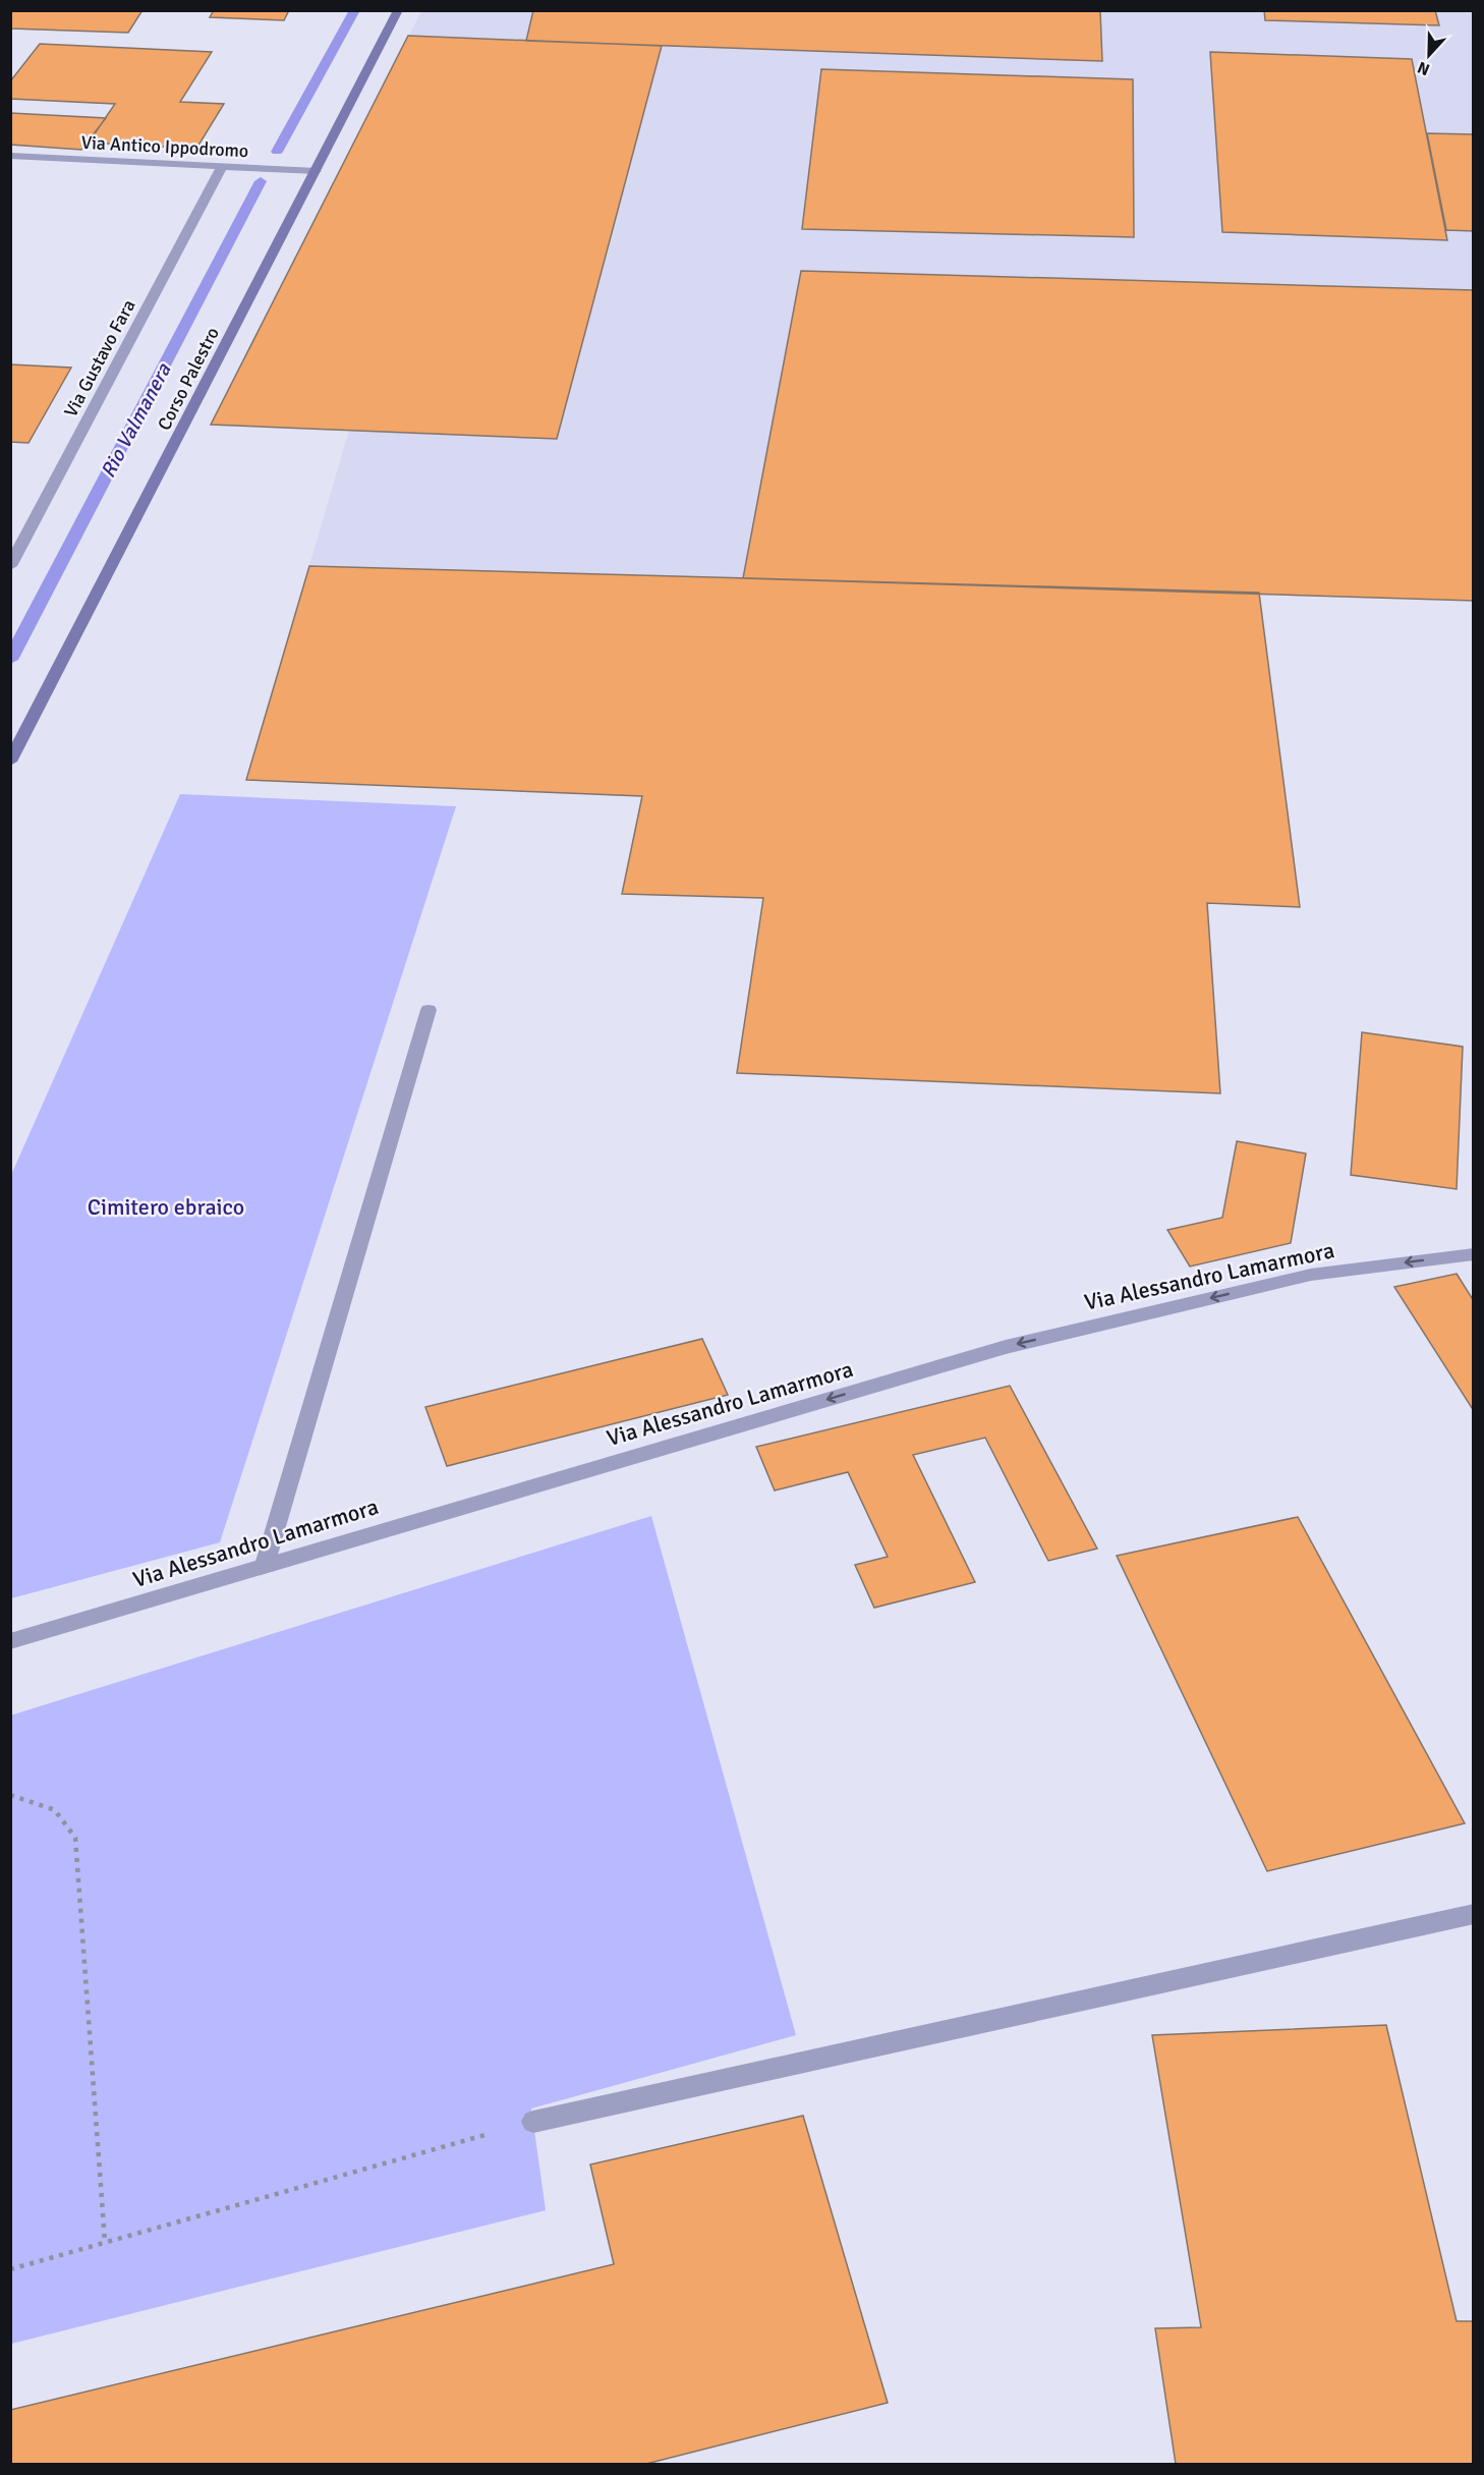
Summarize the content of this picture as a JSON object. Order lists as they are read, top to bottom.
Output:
{
  "streets": {
    "street": [
      "Via Antico Ippodromo",
      "Via Gustavo Fara",
      "Corso Palestro",
      "Via Alessandro Lamarmora"
    ]
  },
  "crossings": [
    ["Via Antico Ippodromo", "Via Gustavo Fara"],
    ["Via Antico Ippodromo", "Corso Palestro"]
  ],
  "one_way": ["Via Alessandro Lamarmora"],
  "water": ["Rio Valmanera"],
  "parks": ["Cimitero ebraico"],
  "north": "bottom"
}
